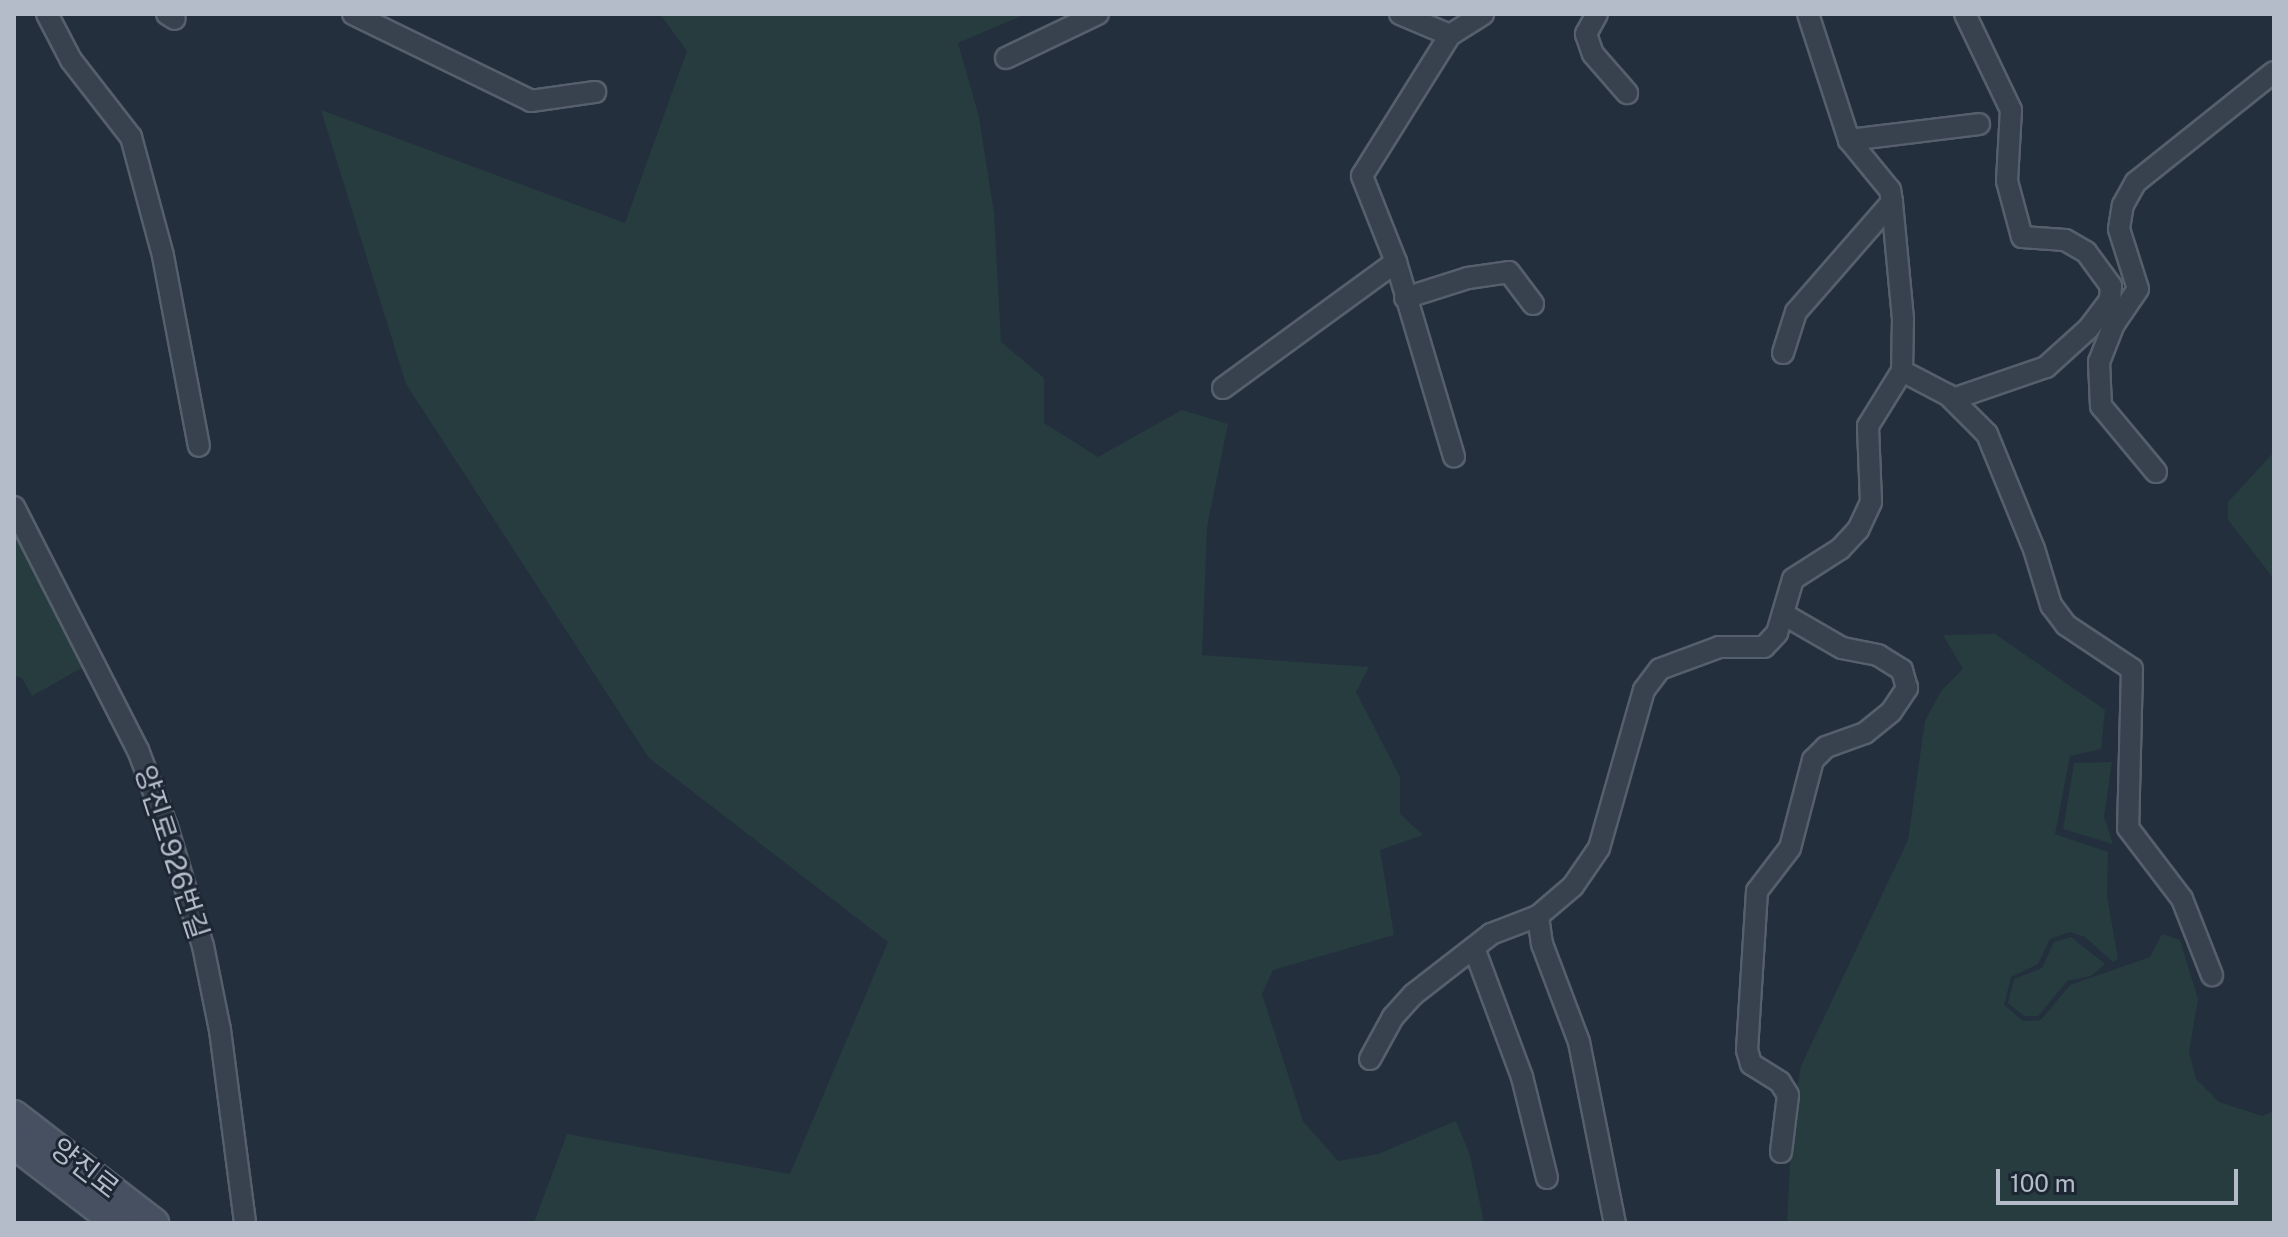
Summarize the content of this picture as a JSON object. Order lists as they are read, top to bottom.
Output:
{
  "streets": {
    "main road": ["양진로"],
    "street": ["양진로926번길"]
  },
  "scale_bar": "100 m"
}
